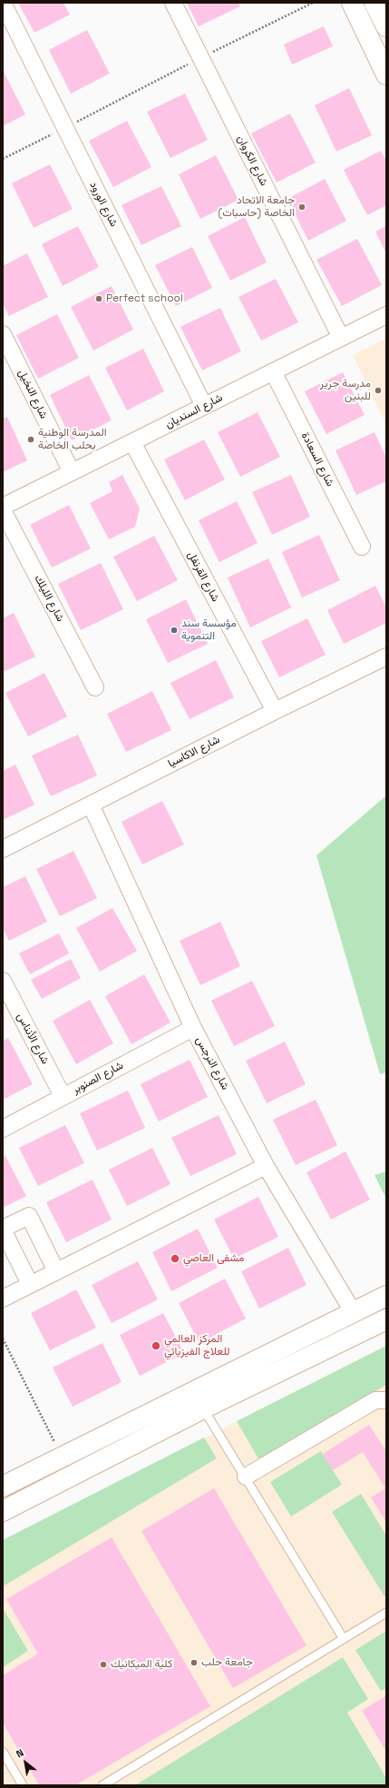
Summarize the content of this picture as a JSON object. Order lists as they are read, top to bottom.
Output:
{
  "streets": {
    "street": [
      "شارع الكروان",
      "شارع الورود",
      "شارع النخيل",
      "شارع السنديان",
      "شارع السعادة",
      "شارع القرنفل",
      "شارع الليلك",
      "شارع الاكاسيا",
      "شارع الأنناس",
      "شارع النرجس",
      "شارع الصنوبر"
    ]
  },
  "crossings": [
    ["شارع الكروان", "شارع السنديان"],
    ["شارع الورود", "شارع السنديان"],
    ["شارع النخيل", "شارع السنديان"],
    ["شارع السنديان", "شارع السعادة"],
    ["شارع السنديان", "شارع القرنفل"],
    ["شارع القرنفل", "شارع الاكاسيا"],
    ["شارع الاكاسيا", "شارع النرجس"],
    ["شارع الأنناس", "شارع الصنوبر"],
    ["شارع النرجس", "شارع الصنوبر"]
  ],
  "places": [
    "جامعة الاتحاد الخاصة (حاسبات)",
    "Perfect school",
    "مدرسة جرير للبنين",
    "المدرسة الوطنية بحلب الخاصة",
    "مؤسسة سند التنموية",
    "مشفى العاصي",
    "المركز العالمي للعلاج الفيزيائي",
    "جامعة حلب",
    "كلية الميكانيك"
  ],
  "north": "top left"
}
